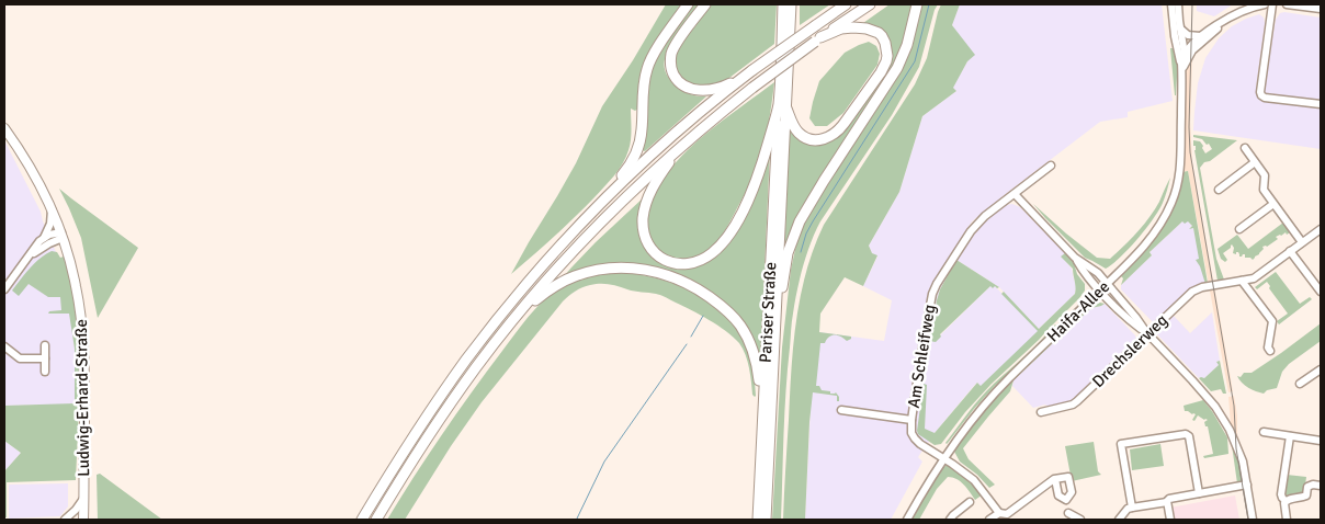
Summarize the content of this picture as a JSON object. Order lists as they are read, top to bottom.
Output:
{
  "streets": {
    "highway": ["Pariser Straße"],
    "main road": ["Ludwig-Erhard-Straße"],
    "street": ["Haifa-Allee", "Drechslerweg", "Am Schleifweg"]
  },
  "crossings": [
    ["Haifa-Allee", "Am Schleifweg"]
  ]
}
